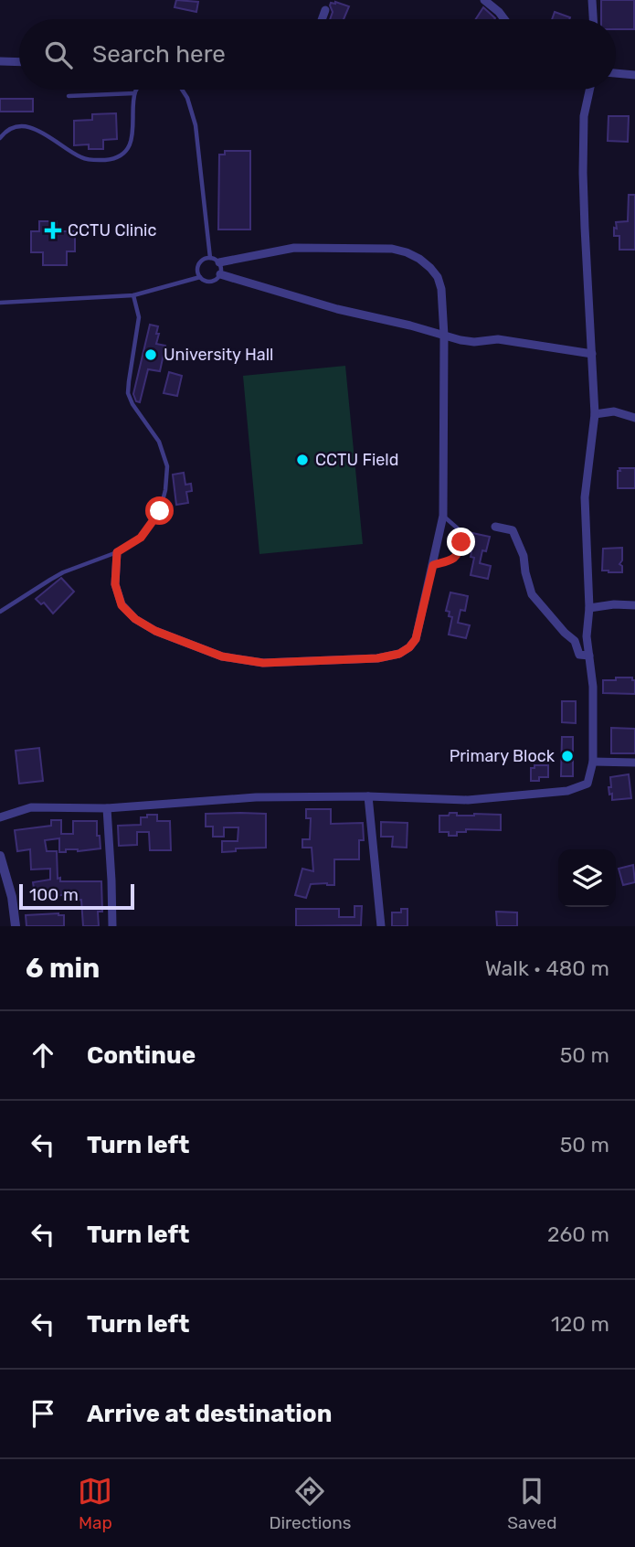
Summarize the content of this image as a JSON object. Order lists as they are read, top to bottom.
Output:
{
  "places": {
    "health": ["CCTU Clinic"],
    "other": ["University Hall", "CCTU Field", "Primary Block"]
  },
  "scale_bar": "100 m",
  "page": {
    "search": "Search here",
    "scale": "100 m",
    "heading": ["6 min", "Walk · 480 m"],
    "list": [
      ["Continue", "50 m"],
      ["Turn left", "50 m"],
      ["Turn left", "260 m"],
      ["Turn left", "120 m"],
      "Arrive at destination"
    ],
    "nav": ["Map", "Directions", "Saved"]
  }
}
